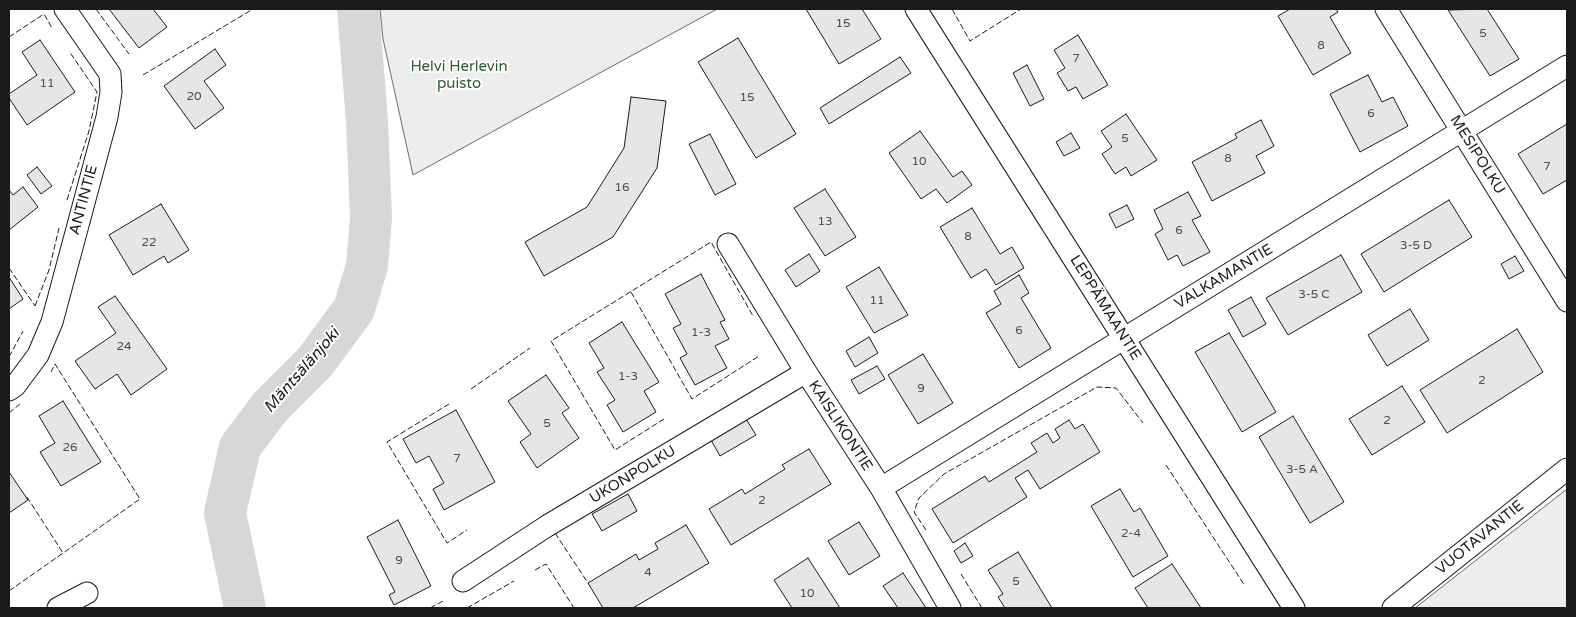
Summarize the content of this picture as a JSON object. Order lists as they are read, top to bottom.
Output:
{
  "streets": {
    "street": [
      "MESIPOLKU",
      "ANTINTIE",
      "VALKAMANTIE",
      "LEPPÄMAANTIE",
      "KAISLIKONTIE",
      "UKONPOLKU",
      "VUOTAVANTIE"
    ]
  },
  "crossings": [
    ["MESIPOLKU", "VALKAMANTIE"],
    ["VALKAMANTIE", "LEPPÄMAANTIE"],
    ["VALKAMANTIE", "KAISLIKONTIE"],
    ["KAISLIKONTIE", "UKONPOLKU"]
  ],
  "water": ["Mäntsälänjoki"],
  "parks": ["Helvi Herlevin puisto"],
  "house_numbers": [
    "15",
    "5",
    "8",
    "7",
    "11",
    "20",
    "15",
    "6",
    "5",
    "8",
    "10",
    "7",
    "16",
    "13",
    "6",
    "8",
    "22",
    "3-5 D",
    "3-5 C",
    "11",
    "6",
    "1-3",
    "24",
    "1-3",
    "2",
    "9",
    "2",
    "5",
    "26",
    "7",
    "3-5 A",
    "2",
    "2-4",
    "9",
    "4",
    "5",
    "10"
  ]
}
